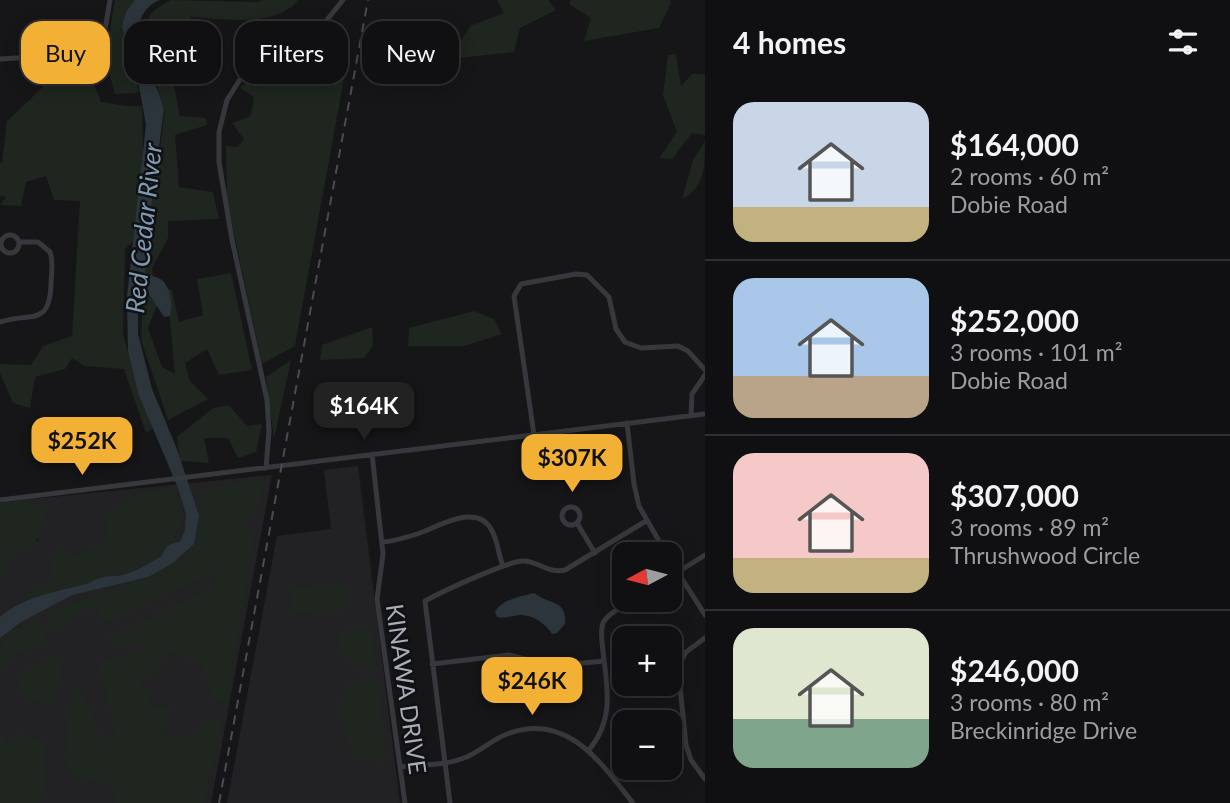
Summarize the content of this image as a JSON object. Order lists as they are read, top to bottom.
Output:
{
  "streets": {
    "street": ["KINAWA DRIVE"]
  },
  "water": ["Red Cedar River"],
  "north": "left",
  "page": {
    "heading": "4 homes",
    "chip": [
      "Buy",
      "Rent",
      "Filters",
      "New"
    ],
    "list": [
      {
        "name": "$164,000",
        "note": "2 rooms · 60 m² · Dobie Road"
      },
      {
        "name": "$252,000",
        "note": "3 rooms · 101 m² · Dobie Road"
      },
      {
        "name": "$307,000",
        "note": "3 rooms · 89 m² · Thrushwood Circle"
      },
      {
        "name": "$246,000",
        "note": "3 rooms · 80 m² · Breckinridge Drive"
      }
    ],
    "price": [
      "$164K",
      "$252K",
      "$307K",
      "$246K"
    ],
    "map_buttons": ["+", "−"]
  }
}
